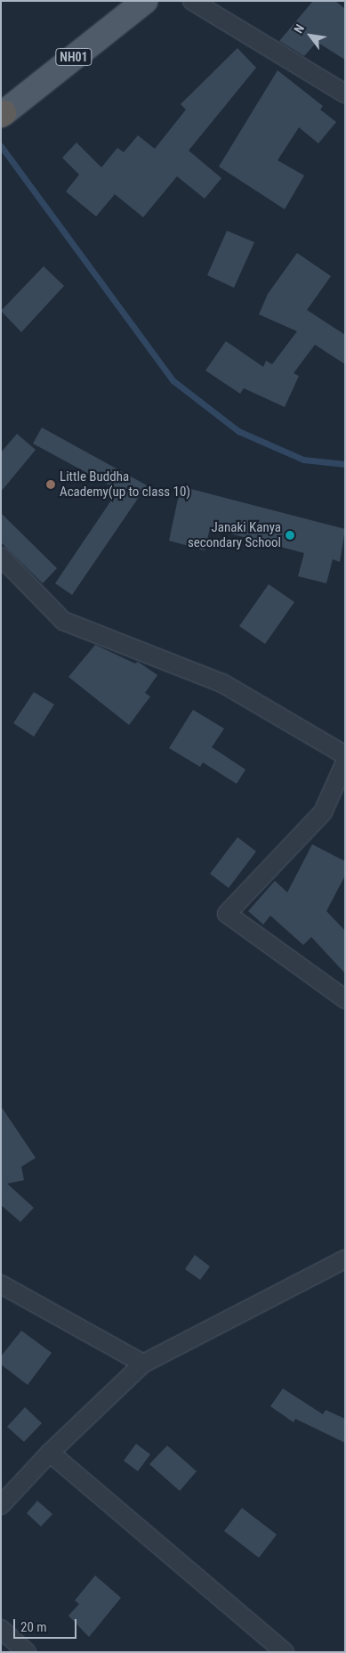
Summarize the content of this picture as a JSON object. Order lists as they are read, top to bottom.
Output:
{
  "streets": {
    "main road": ["NH01"]
  },
  "places": ["Little Buddha Academy(up to class 10)", "Janaki Kanya secondary School"],
  "scale_bar": "20 m",
  "north": "top left"
}
